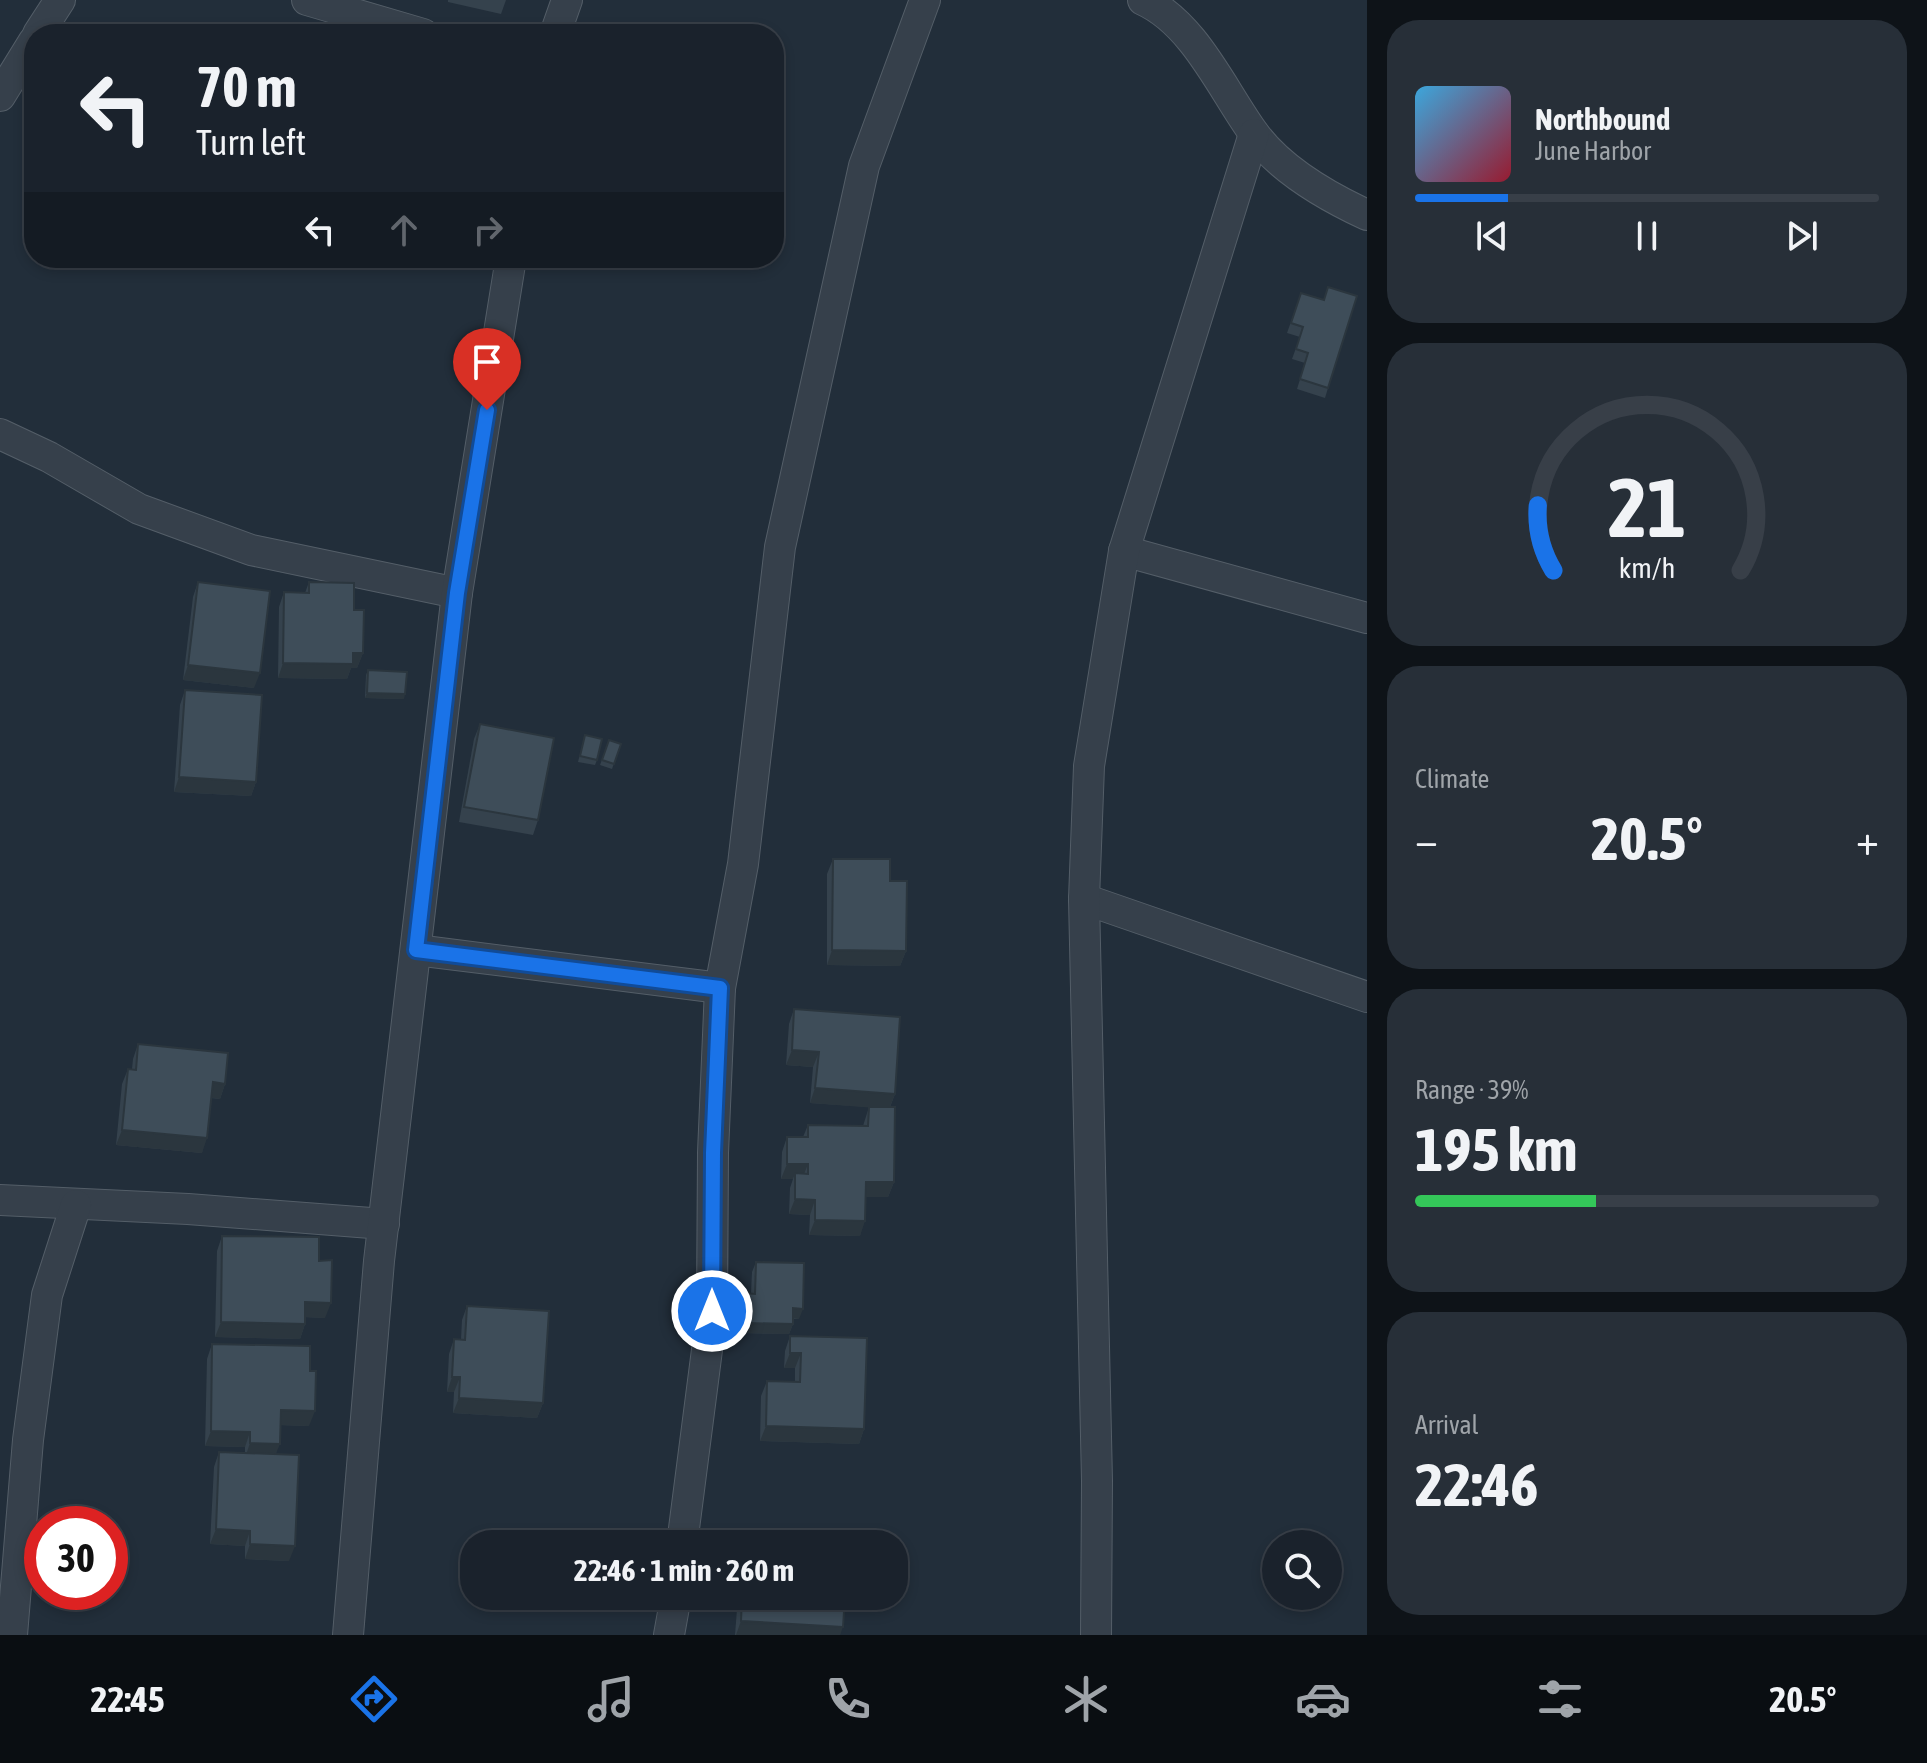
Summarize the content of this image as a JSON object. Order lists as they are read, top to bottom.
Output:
{
  "page": {
    "turn": ["70 m", "Turn left"],
    "song": ["Northbound", "June Harbor"],
    "tile": [
      "Climate",
      ["Range · 39%", "195 km"],
      ["Arrival", "22:46"]
    ],
    "heat": ["−", "20.5°", "+"],
    "limit": "30",
    "trip": "22:46 · 1 min · 260 m",
    "tabs": ["22:45", "20.5°"],
    "gauge": ["21", "km/h"]
  }
}
